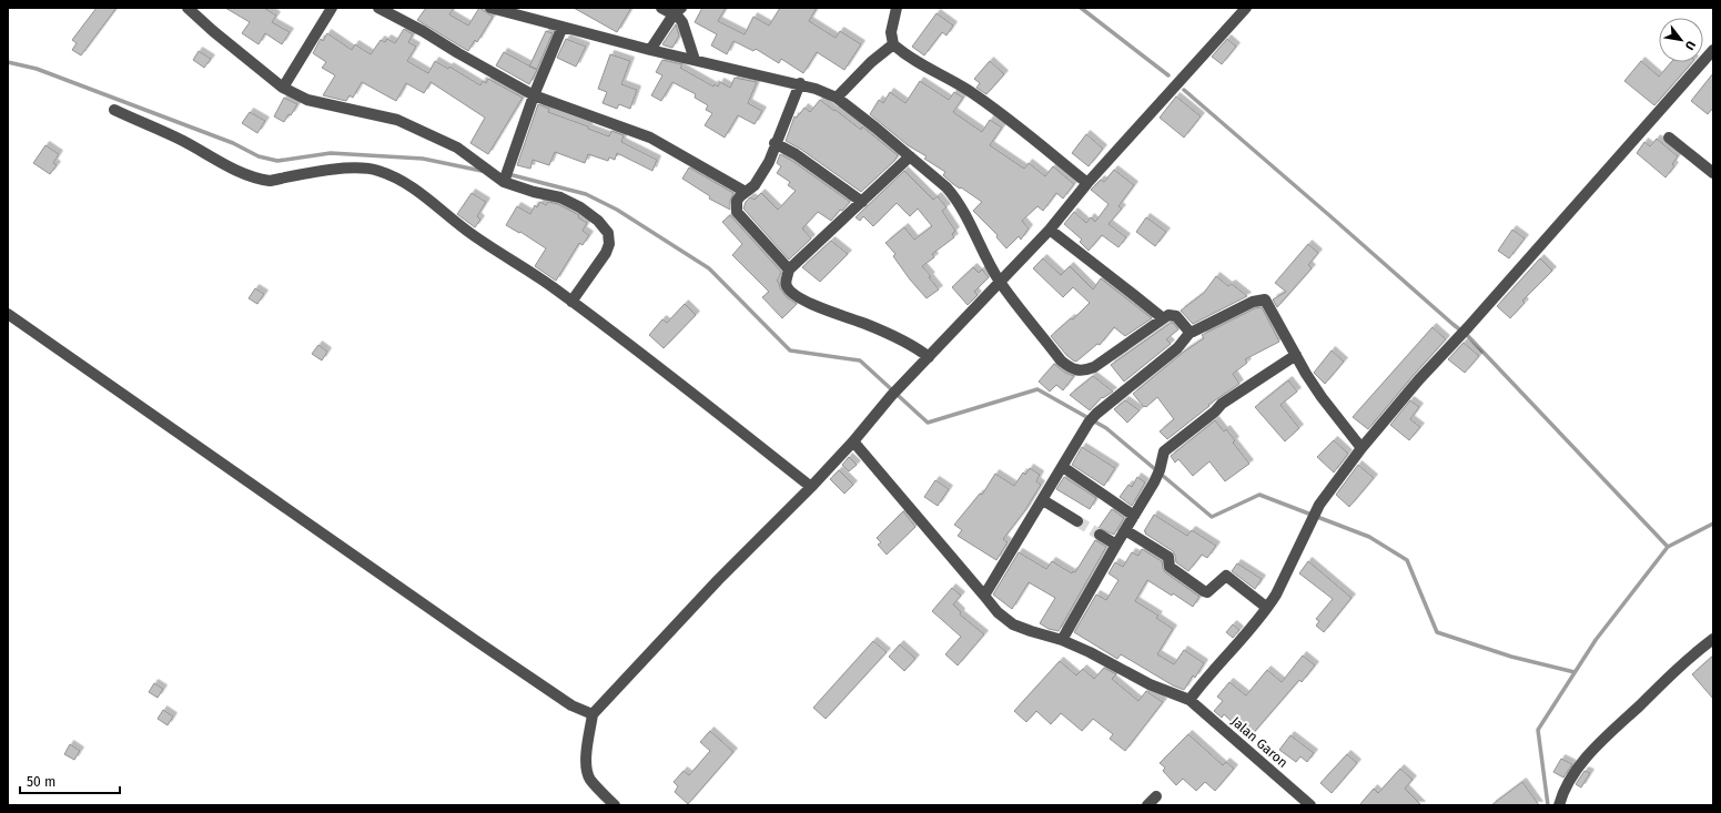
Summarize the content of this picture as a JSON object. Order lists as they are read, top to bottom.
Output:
{
  "streets": {
    "street": ["Jalan Garon"]
  },
  "scale_bar": "50 m",
  "north": "bottom right"
}
